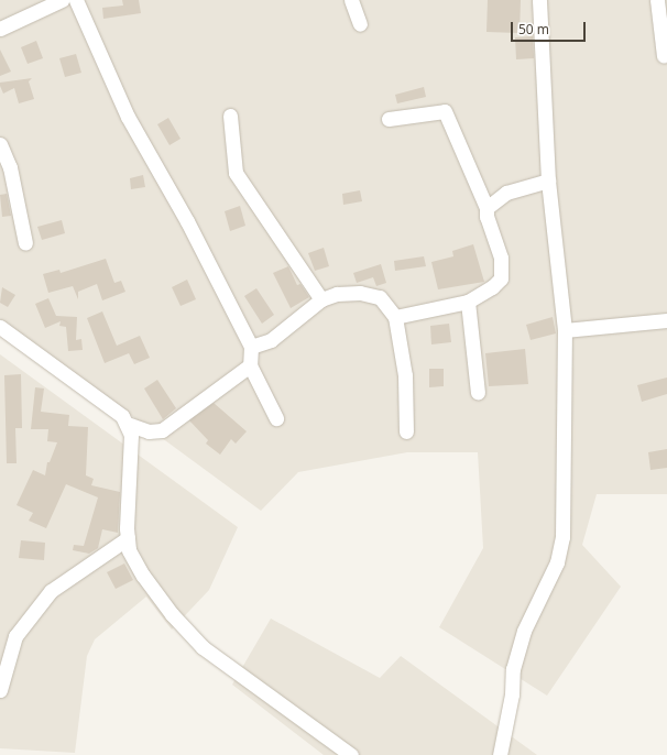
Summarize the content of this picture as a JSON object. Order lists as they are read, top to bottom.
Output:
{
  "scale_bar": "50 m"
}
